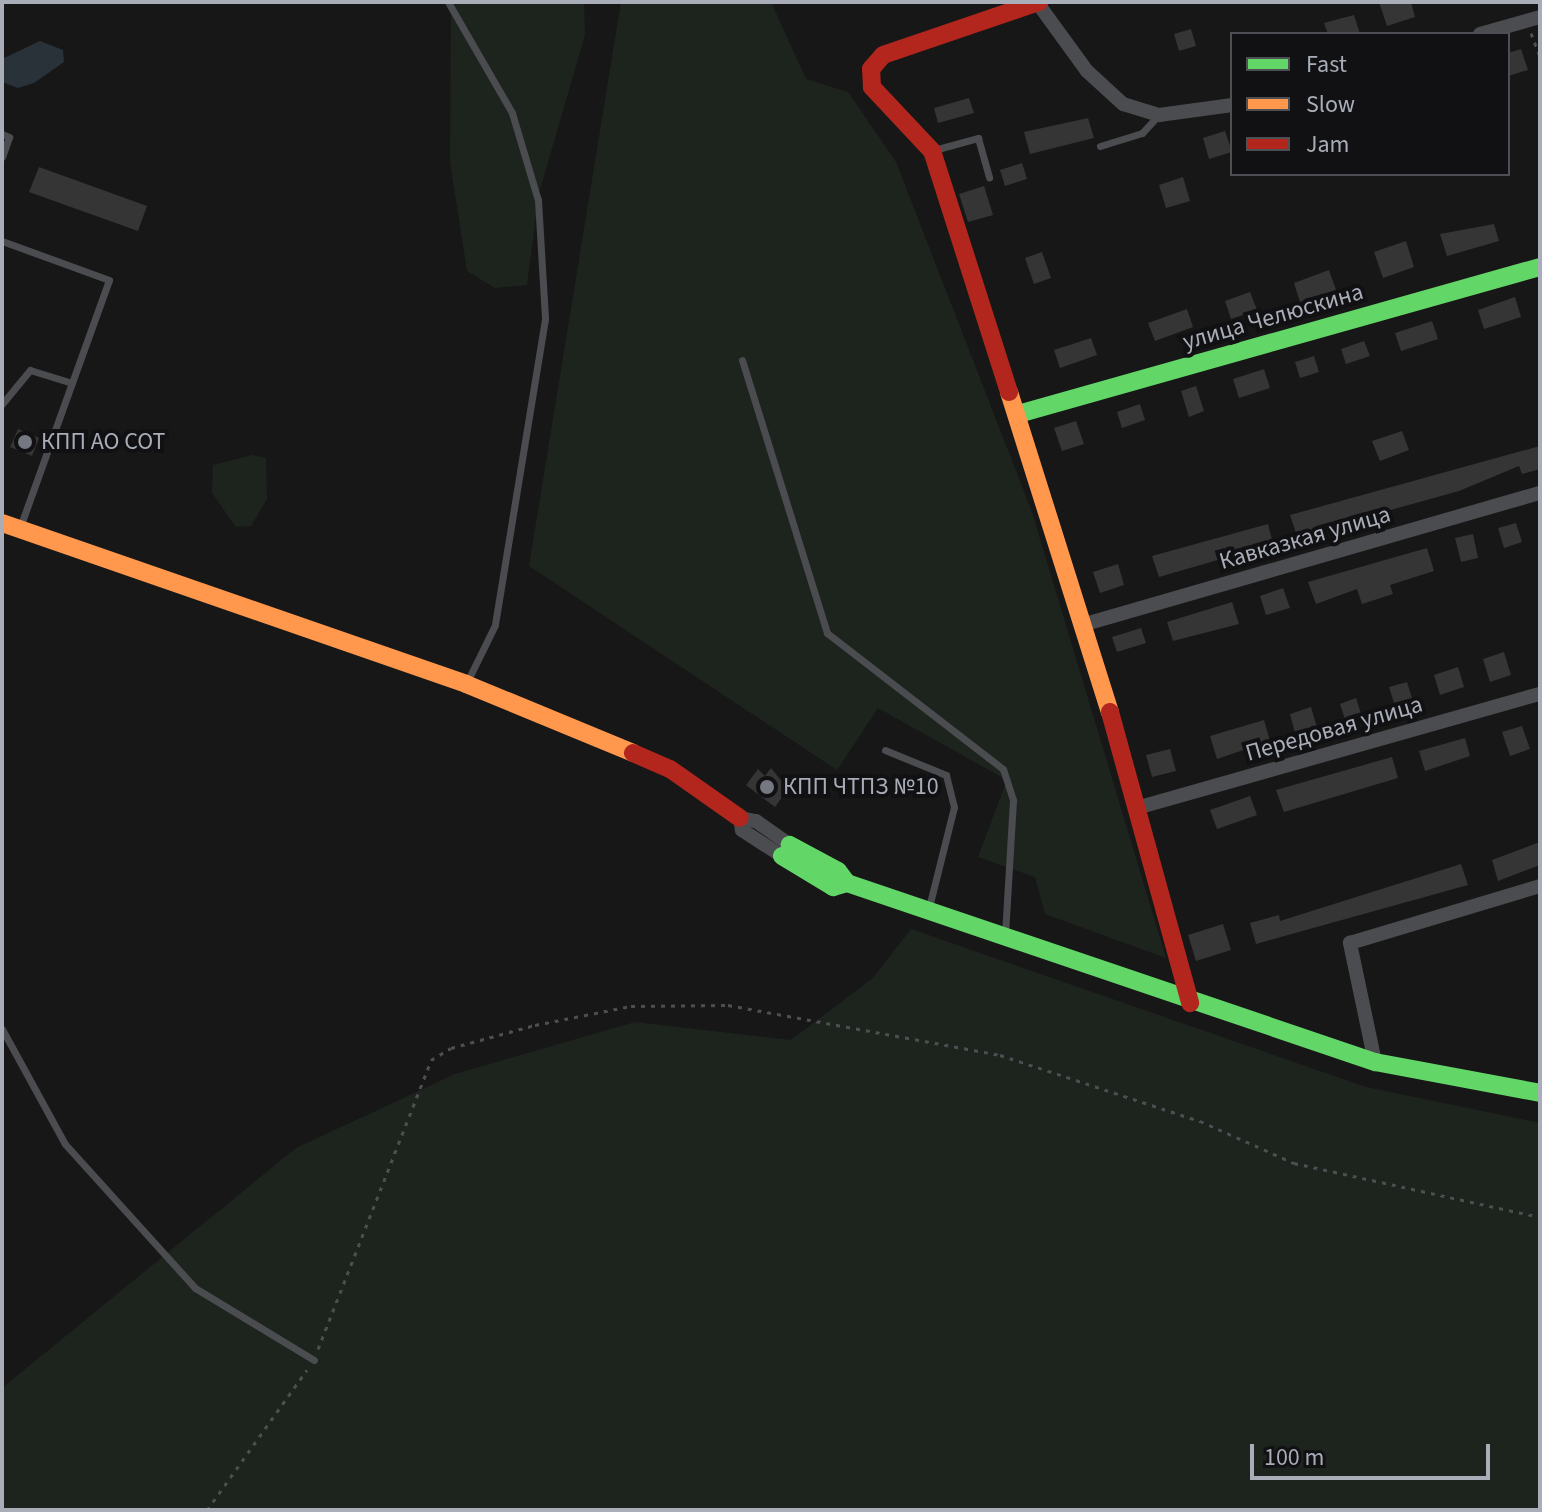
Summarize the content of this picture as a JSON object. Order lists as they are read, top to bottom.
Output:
{
  "streets": {
    "street": ["улица Челюскина", "Кавказкая улица", "Передовая улица"]
  },
  "places": ["КПП АО СОТ", "КПП ЧТПЗ №10"],
  "legend": ["Fast", "Slow", "Jam"],
  "scale_bar": "100 m"
}
